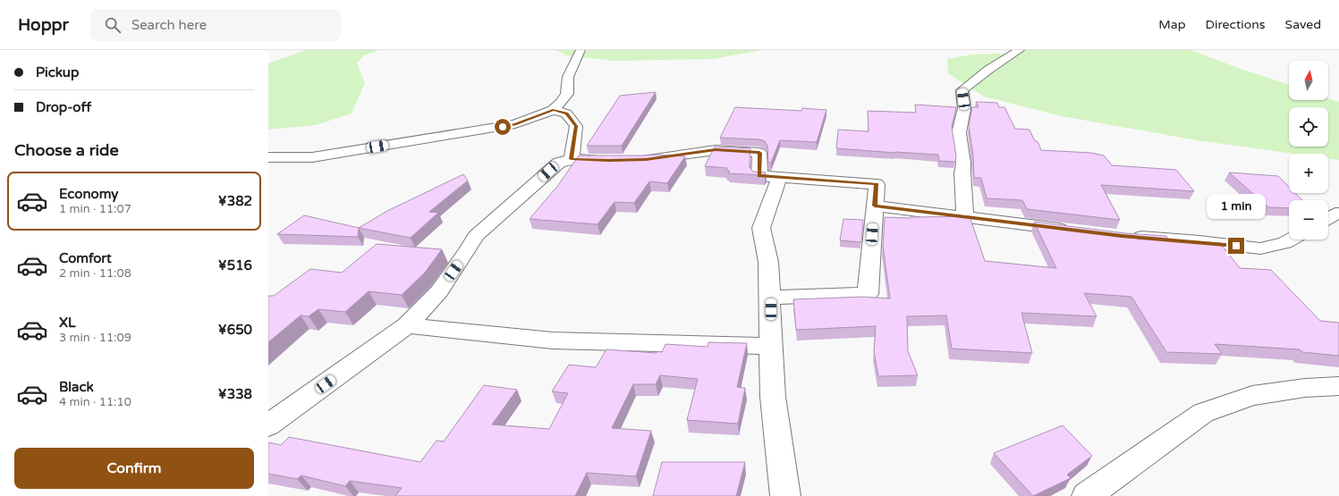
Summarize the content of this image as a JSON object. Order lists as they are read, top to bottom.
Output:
{
  "north": "top",
  "page": {
    "header": "Hoppr",
    "search": "Search here",
    "nav": ["Map", "Directions", "Saved"],
    "banner": ["Pickup", "Drop-off"],
    "map_buttons": ["+", "−"],
    "heading": "Choose a ride",
    "list": [
      {
        "name": "Economy",
        "note": "1 min · 11:07",
        "value": "¥382"
      },
      {
        "name": "Comfort",
        "note": "2 min · 11:08",
        "value": "¥516"
      },
      {
        "name": "XL",
        "note": "3 min · 11:09",
        "value": "¥650"
      },
      {
        "name": "Black",
        "note": "4 min · 11:10",
        "value": "¥338"
      }
    ],
    "bubble": "1 min",
    "buttons": "Confirm"
  }
}
